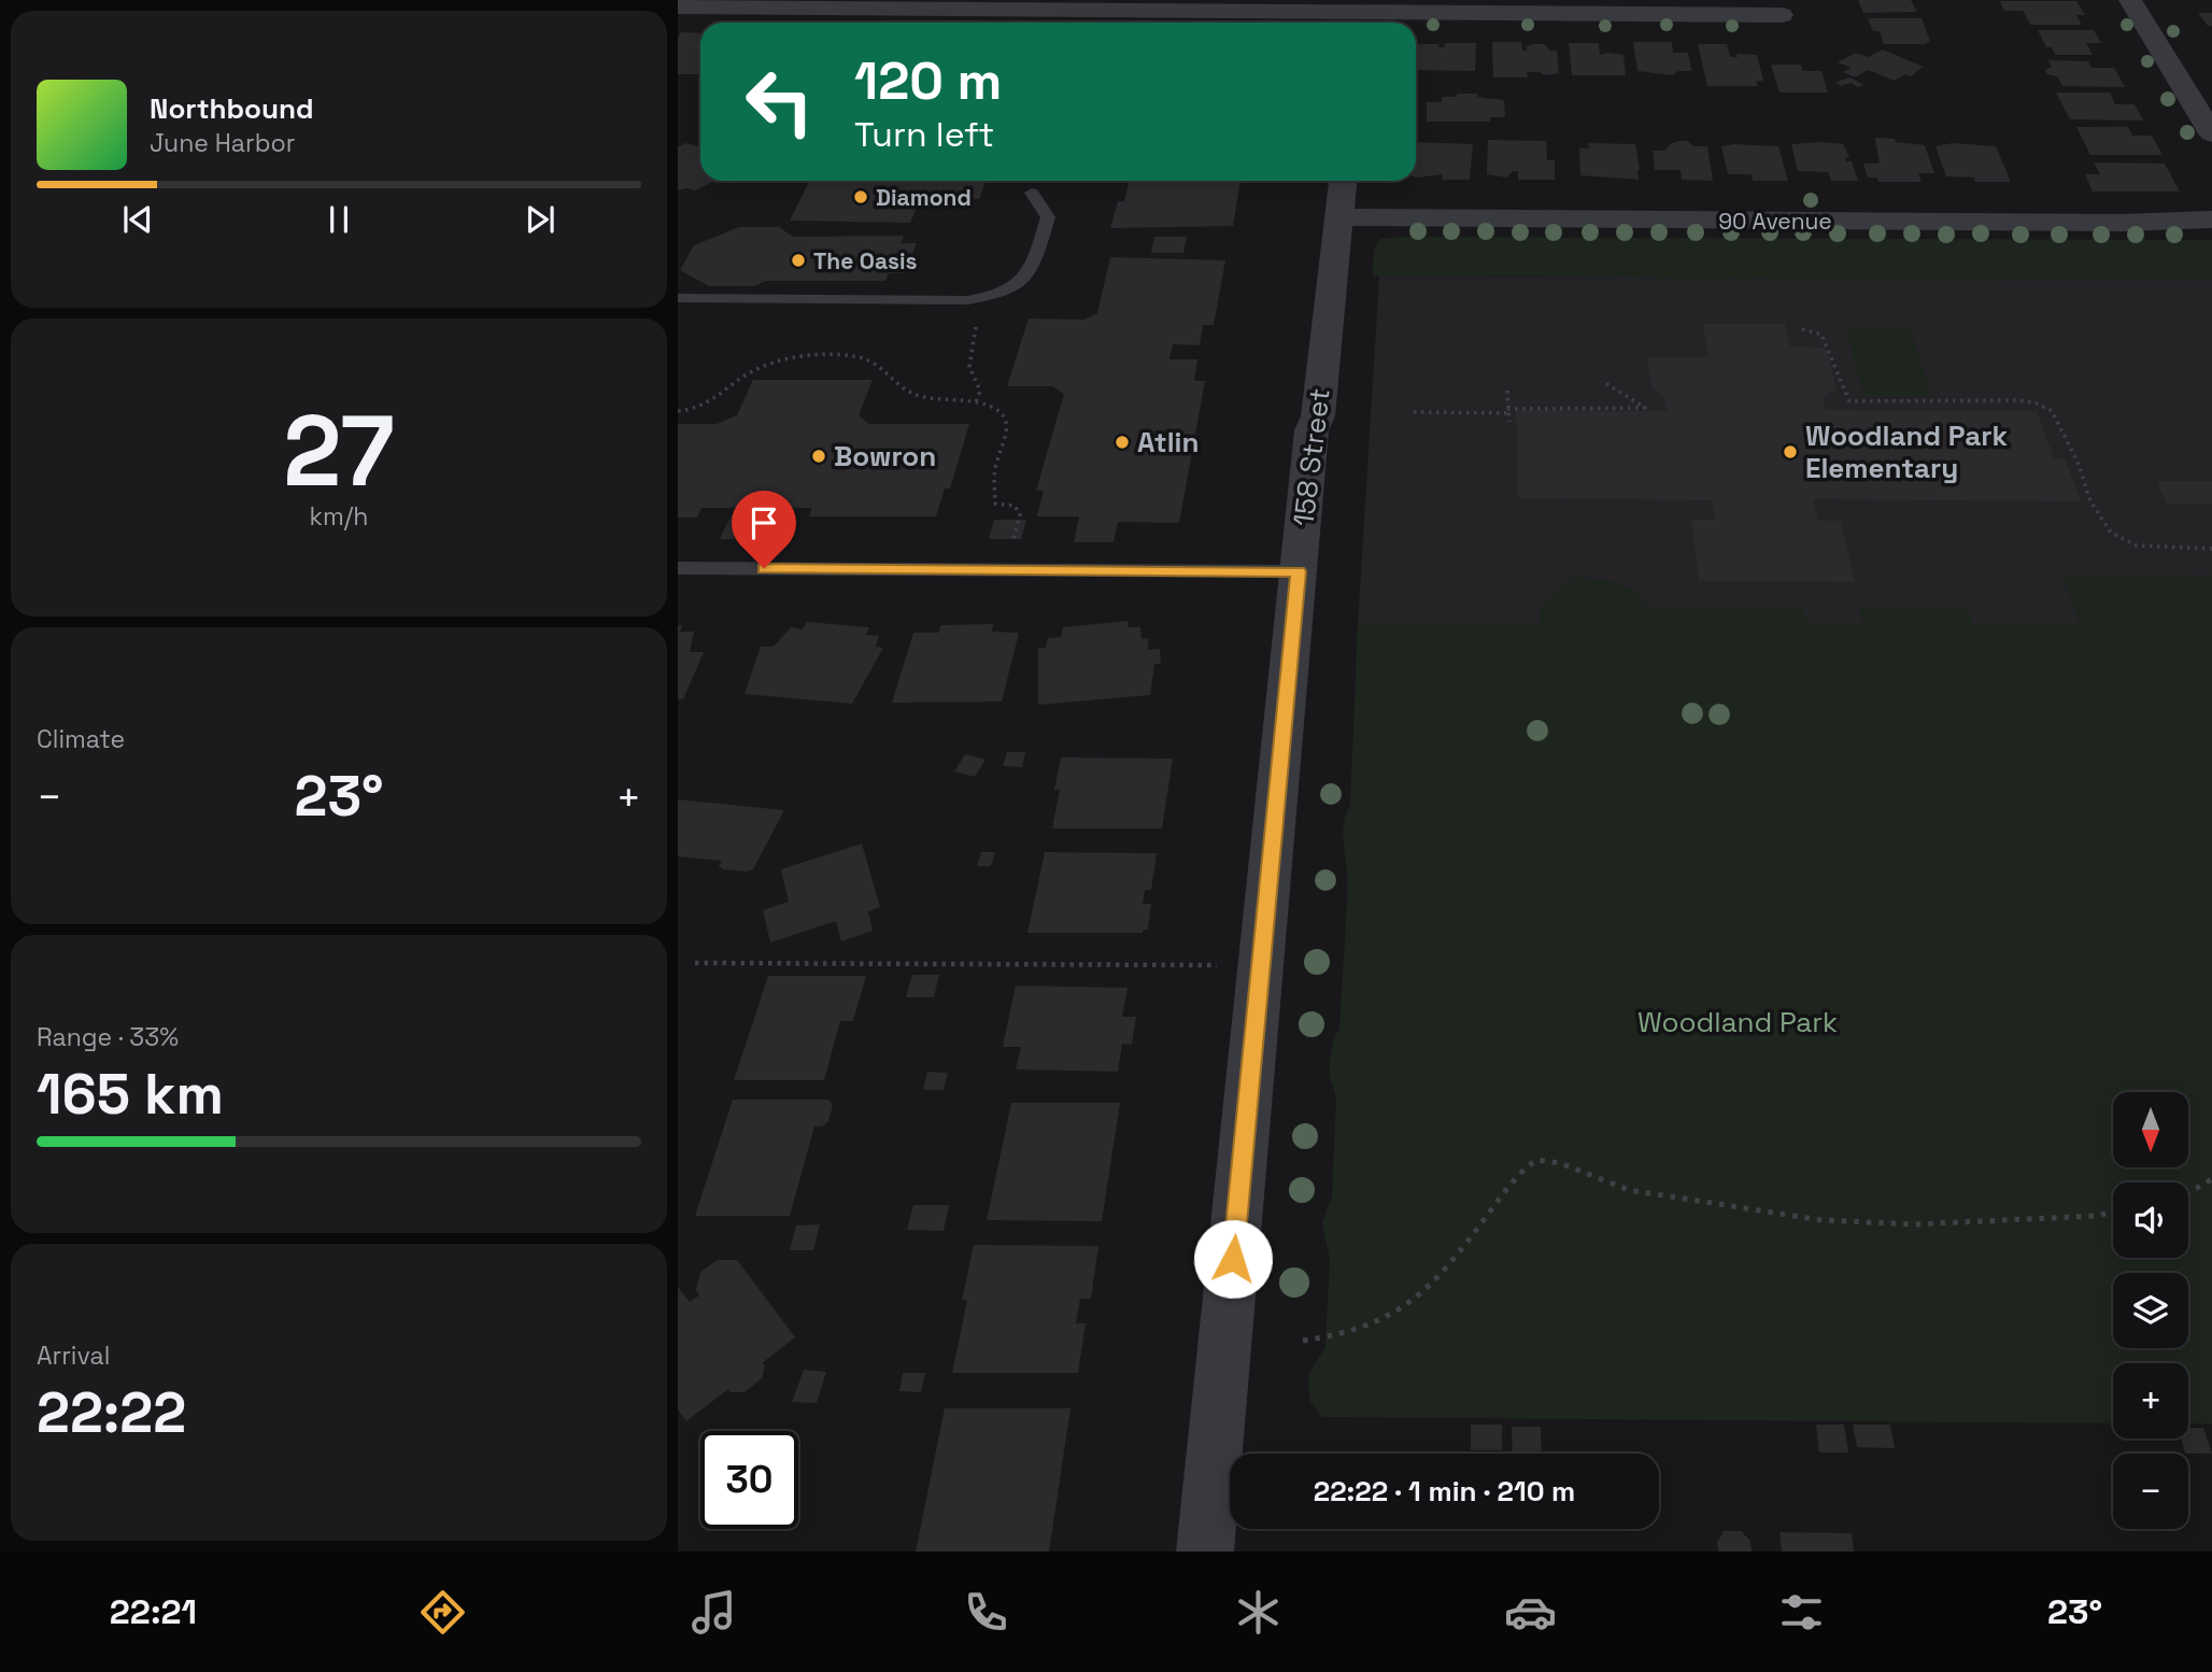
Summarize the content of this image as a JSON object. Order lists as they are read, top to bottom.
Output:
{
  "streets": {
    "street": ["90 Avenue", "158 Street"]
  },
  "crossings": [
    ["90 Avenue", "158 Street"]
  ],
  "parks": ["Woodland Park"],
  "places": [
    "Diamond",
    "The Oasis",
    "Atlin",
    "Woodland Park Elementary",
    "Bowron"
  ],
  "north": "bottom",
  "page": {
    "turn": ["120 m", "Turn left"],
    "song": ["Northbound", "June Harbor"],
    "tile": [
      ["27", "km/h"],
      "Climate",
      ["Range · 33%", "165 km"],
      ["Arrival", "22:22"]
    ],
    "heat": ["−", "23°", "+"],
    "map_buttons": ["+", "−"],
    "limit": "30",
    "trip": "22:22 · 1 min · 210 m",
    "tabs": ["22:21", "23°"]
  }
}
